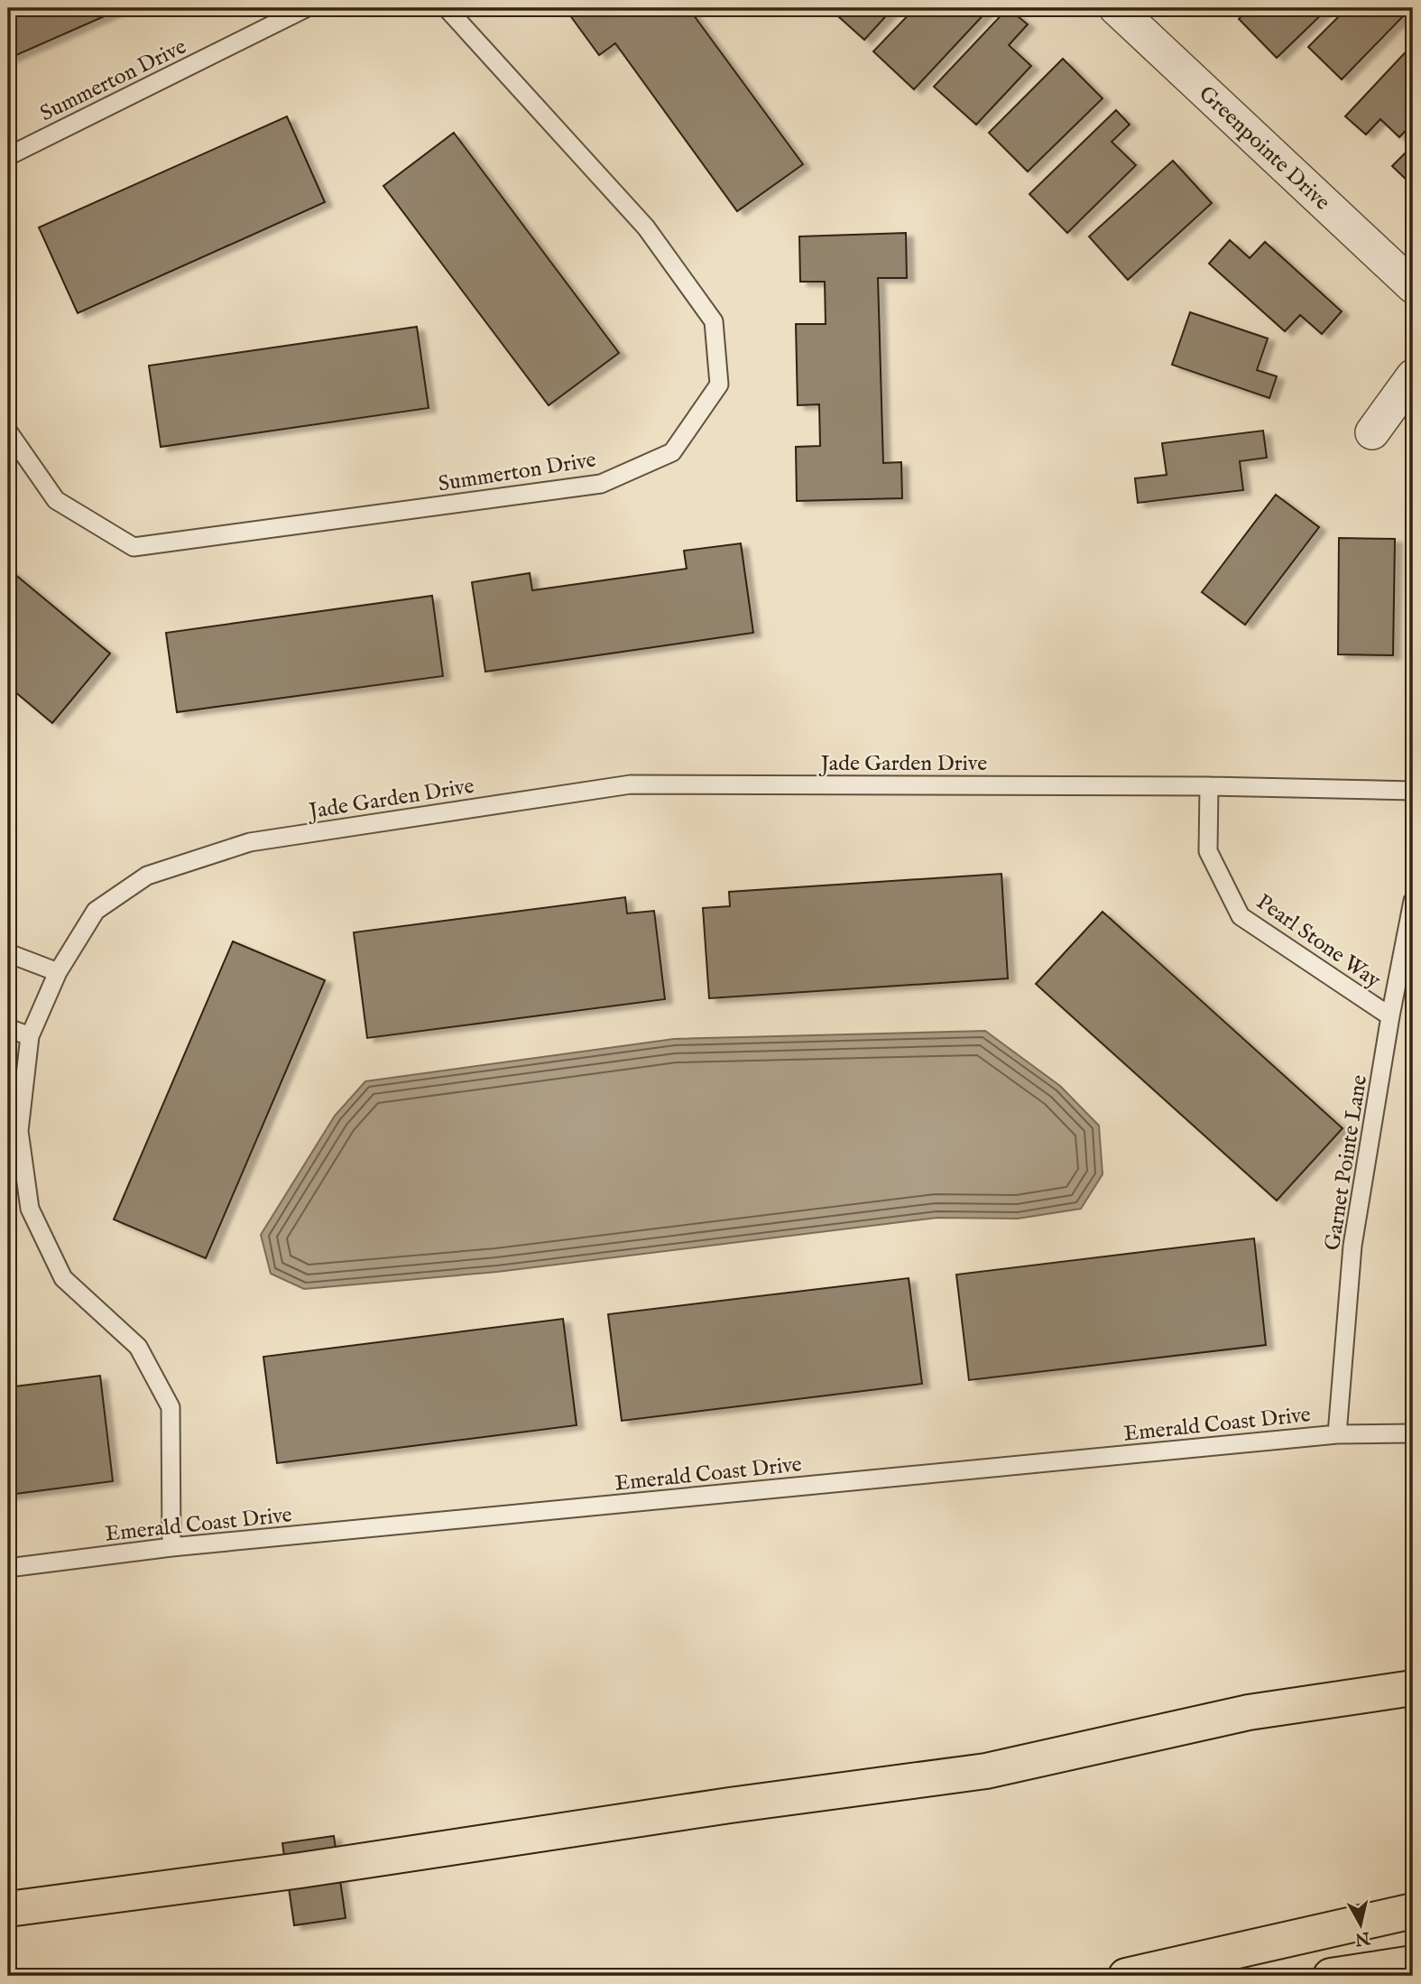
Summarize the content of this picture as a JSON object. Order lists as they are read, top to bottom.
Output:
{
  "streets": {
    "street": ["Greenpointe Drive"],
    "lane": [
      "Summerton Drive",
      "Jade Garden Drive",
      "Pearl Stone Way",
      "Garnet Pointe Lane",
      "Emerald Coast Drive"
    ]
  },
  "crossings": [
    ["Jade Garden Drive", "Pearl Stone Way"],
    ["Jade Garden Drive", "Emerald Coast Drive"],
    ["Pearl Stone Way", "Garnet Pointe Lane"],
    ["Garnet Pointe Lane", "Emerald Coast Drive"]
  ],
  "north": "bottom"
}
